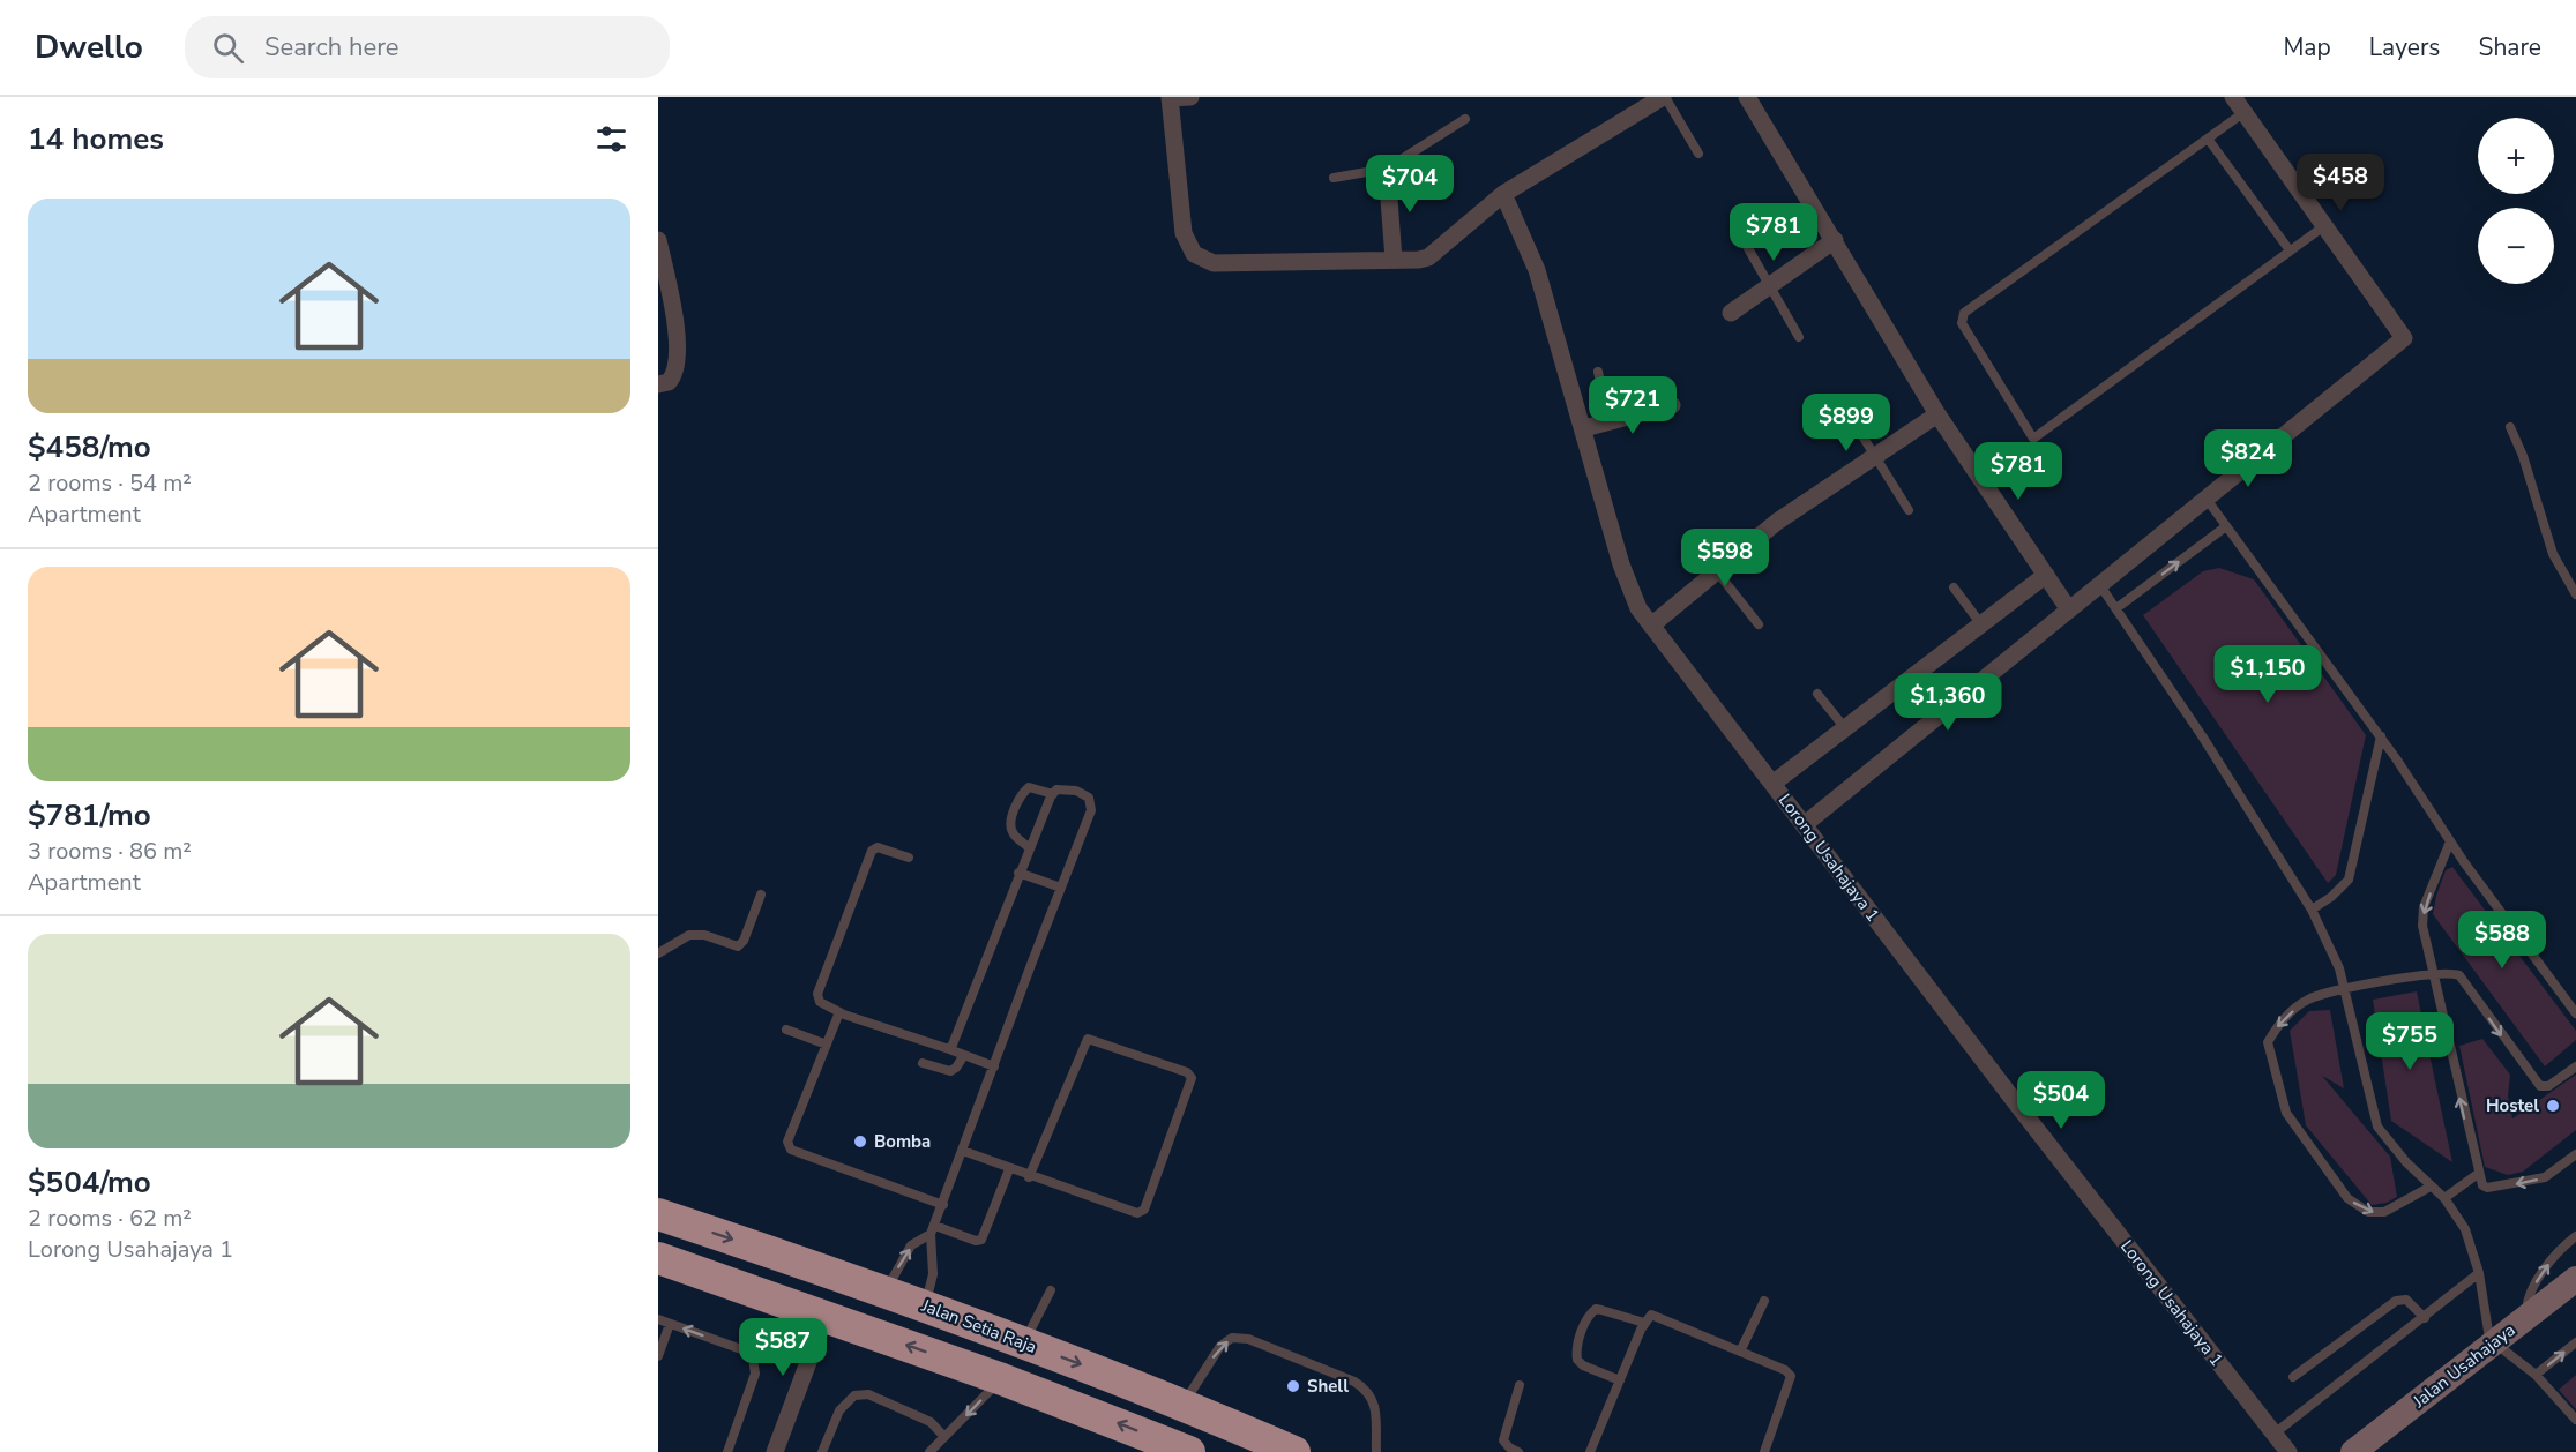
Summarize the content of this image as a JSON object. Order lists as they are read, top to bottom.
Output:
{
  "streets": {
    "highway": ["Jalan Setia Raja"],
    "street": ["Lorong Usahajaya 1", "Jalan Usahajaya"]
  },
  "places": ["Hostel", "Bomba", "Shell"],
  "page": {
    "header": "Dwello",
    "search": "Search here",
    "nav": ["Map", "Layers", "Share"],
    "heading": "14 homes",
    "map_buttons": ["+", "−"],
    "price": [
      "$458",
      "$704",
      "$781",
      "$721",
      "$899",
      "$824",
      "$781",
      "$598",
      "$1,150",
      "$1,360",
      "$588",
      "$755",
      "$504",
      "$587"
    ],
    "list": [
      {
        "name": "$458/mo",
        "note": "2 rooms · 54 m² · Apartment"
      },
      {
        "name": "$781/mo",
        "note": "3 rooms · 86 m² · Apartment"
      },
      {
        "name": "$504/mo",
        "note": "2 rooms · 62 m² · Lorong Usahajaya 1"
      }
    ]
  }
}
